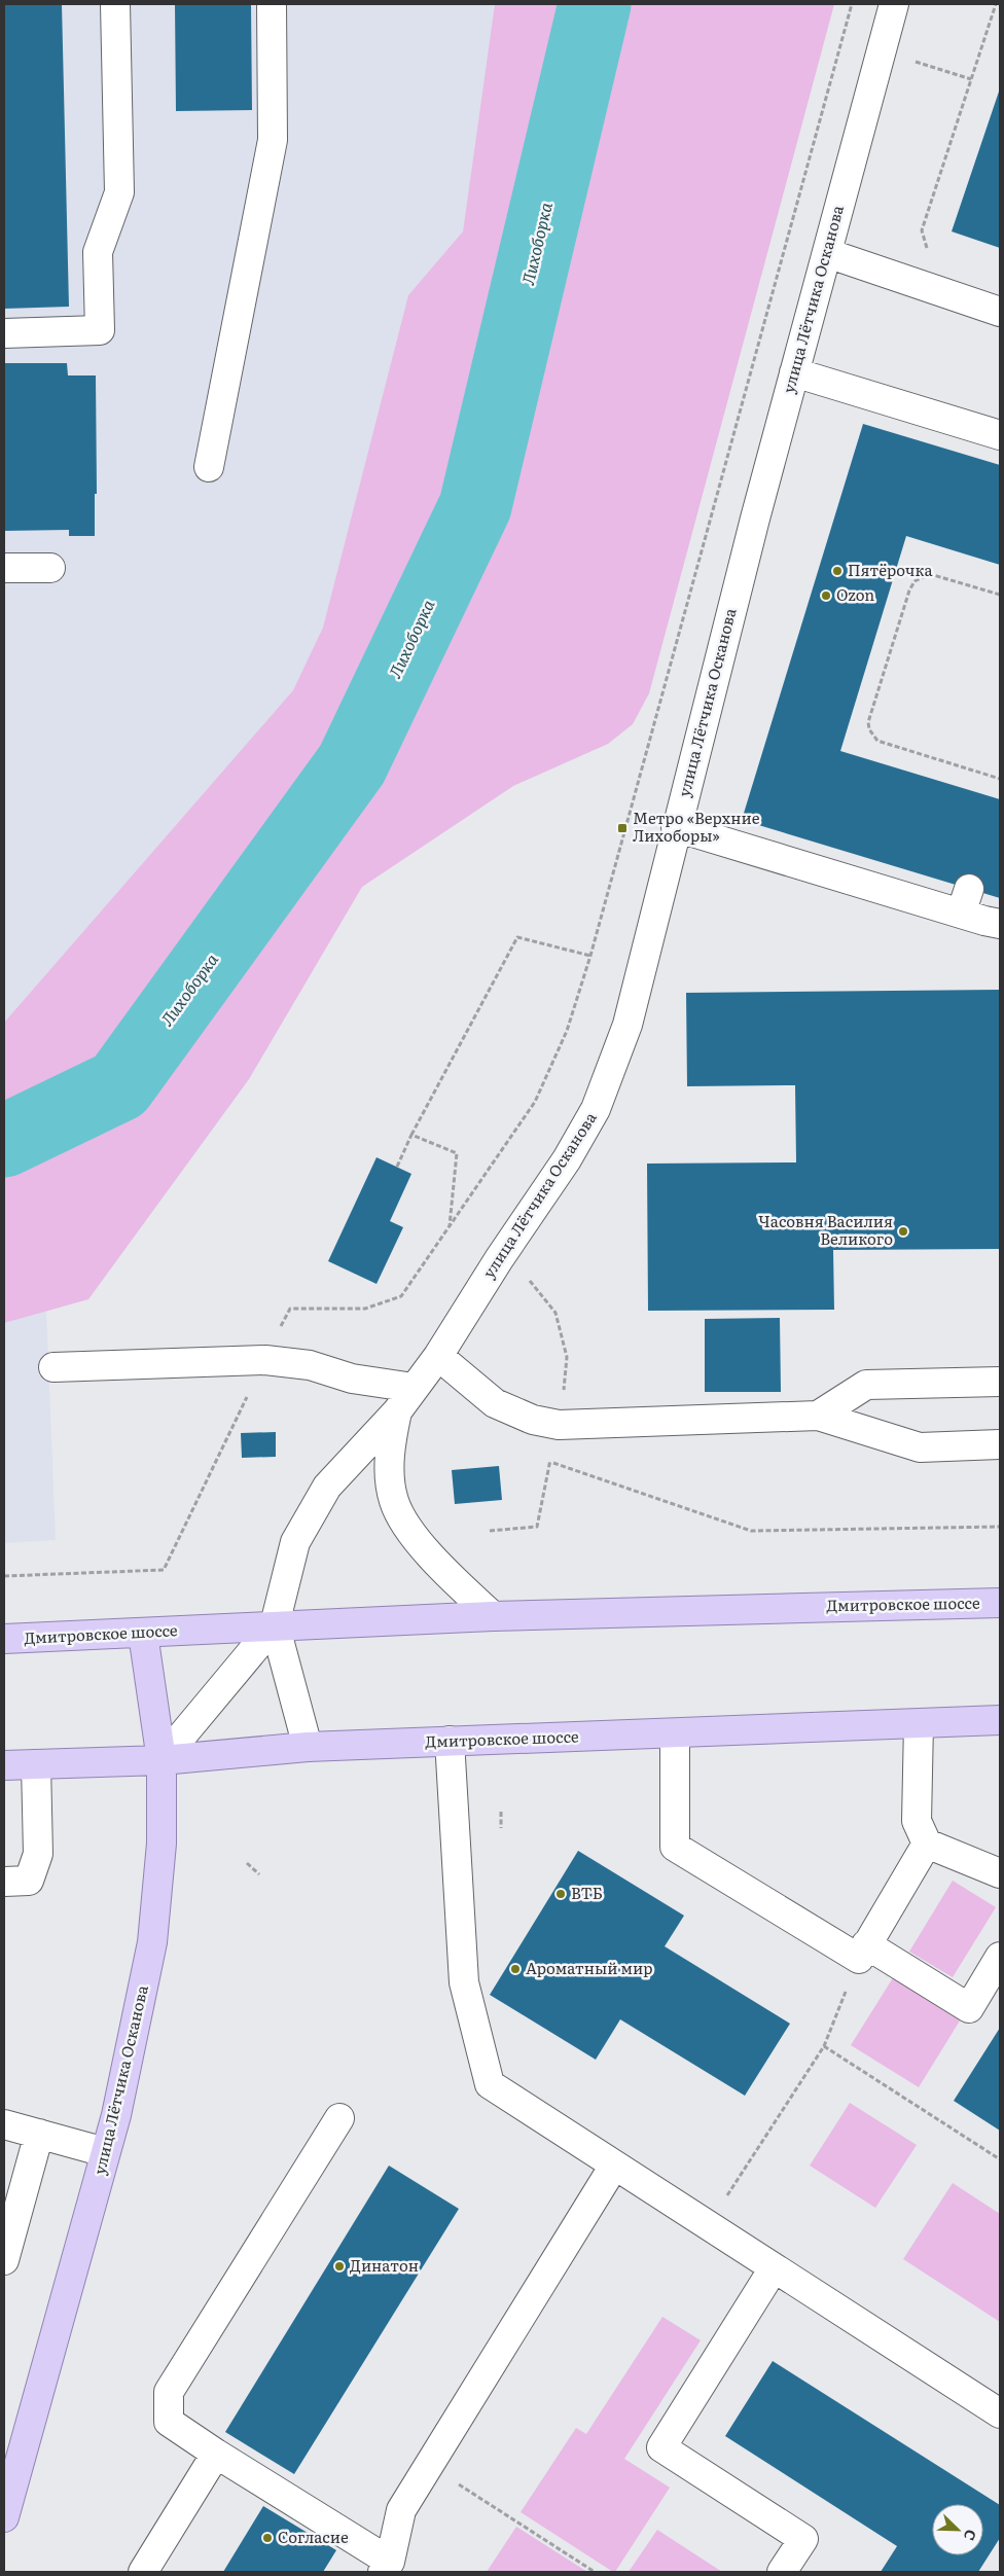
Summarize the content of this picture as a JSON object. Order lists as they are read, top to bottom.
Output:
{
  "streets": {
    "main road": ["улица Лётчика Осканова", "Дмитровское шоссе"]
  },
  "crossings": [
    ["улица Лётчика Осканова", "Дмитровское шоссе"]
  ],
  "water": ["Лихоборка"],
  "places": {
    "other": [
      "Пятёрочка",
      "Ozon",
      "Часовня Василия Великого",
      "ВТБ",
      "Ароматный мир",
      "Динатон",
      "Согласие"
    ],
    "transit": ["Метро «Верхние Лихоборы»"]
  },
  "north": "bottom right"
}
